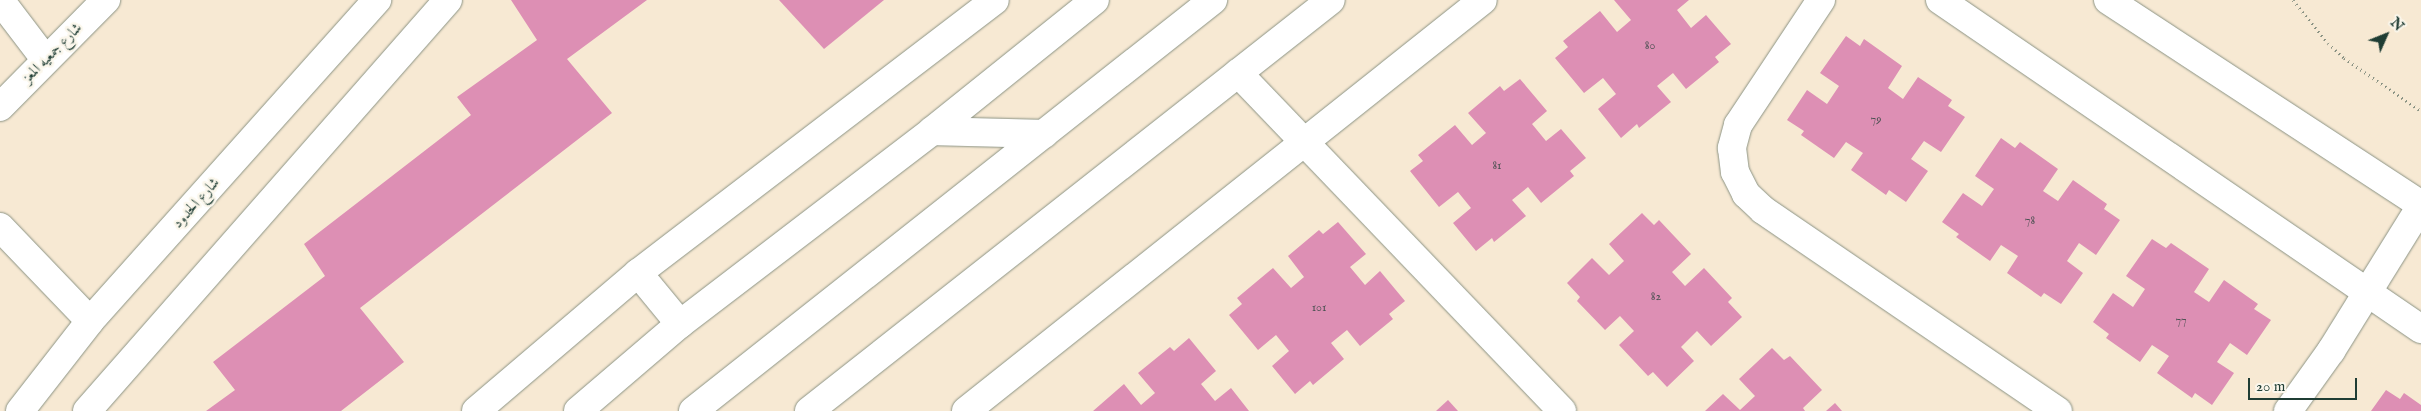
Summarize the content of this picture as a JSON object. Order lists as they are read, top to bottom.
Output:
{
  "streets": {
    "street": ["شارع جمعيه المعز", "شارع الحدود"]
  },
  "house_numbers": [
    "80",
    "79",
    "81",
    "78",
    "82",
    "101",
    "77"
  ],
  "scale_bar": "20 m",
  "north": "top right"
}
